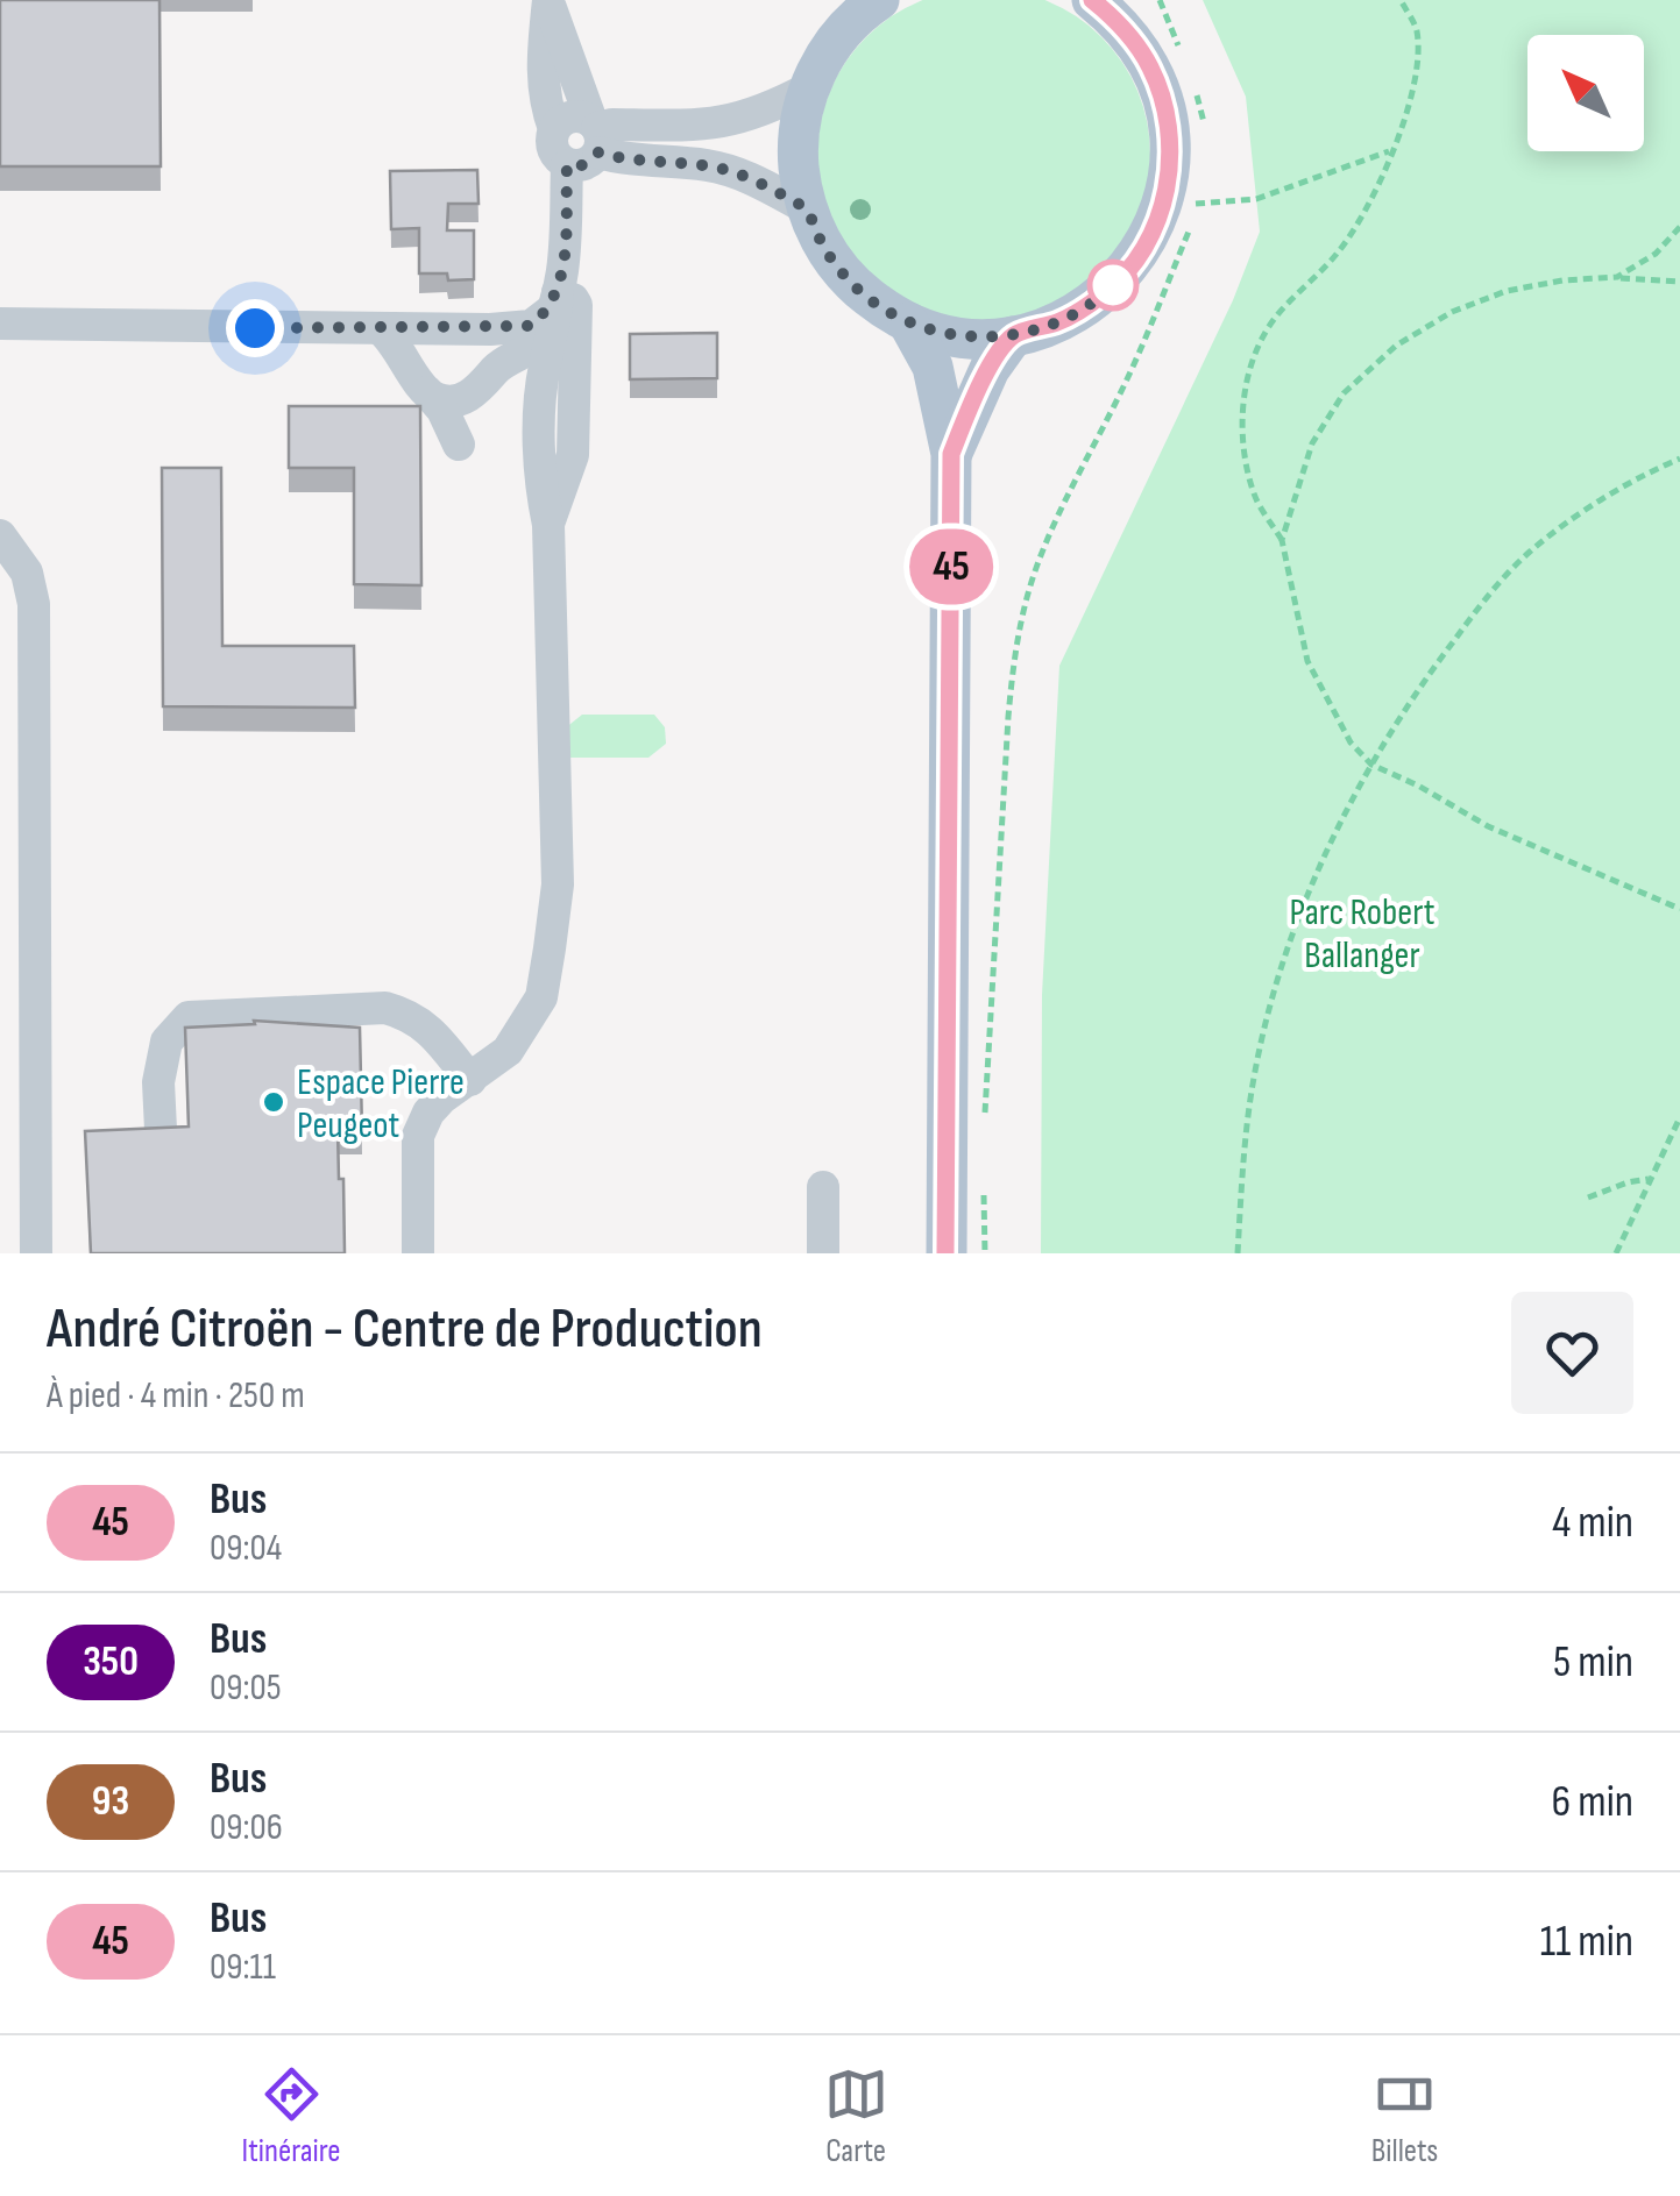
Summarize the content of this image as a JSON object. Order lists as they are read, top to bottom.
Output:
{
  "parks": ["Parc Robert Ballanger"],
  "places": ["Espace Pierre Peugeot"],
  "lines": ["bus line 45"],
  "north": "top left",
  "page": {
    "on_map": "45",
    "heading": ["André Citroën - Centre de Production", "À pied · 4 min · 250 m"],
    "list": [
      {
        "mark": "45",
        "name": "Bus",
        "note": "09:04",
        "value": "4 min"
      },
      {
        "mark": "350",
        "name": "Bus",
        "note": "09:05",
        "value": "5 min"
      },
      {
        "mark": "93",
        "name": "Bus",
        "note": "09:06",
        "value": "6 min"
      },
      {
        "mark": "45",
        "name": "Bus",
        "note": "09:11",
        "value": "11 min"
      }
    ],
    "tabs": ["Itinéraire", "Carte", "Billets"]
  }
}
